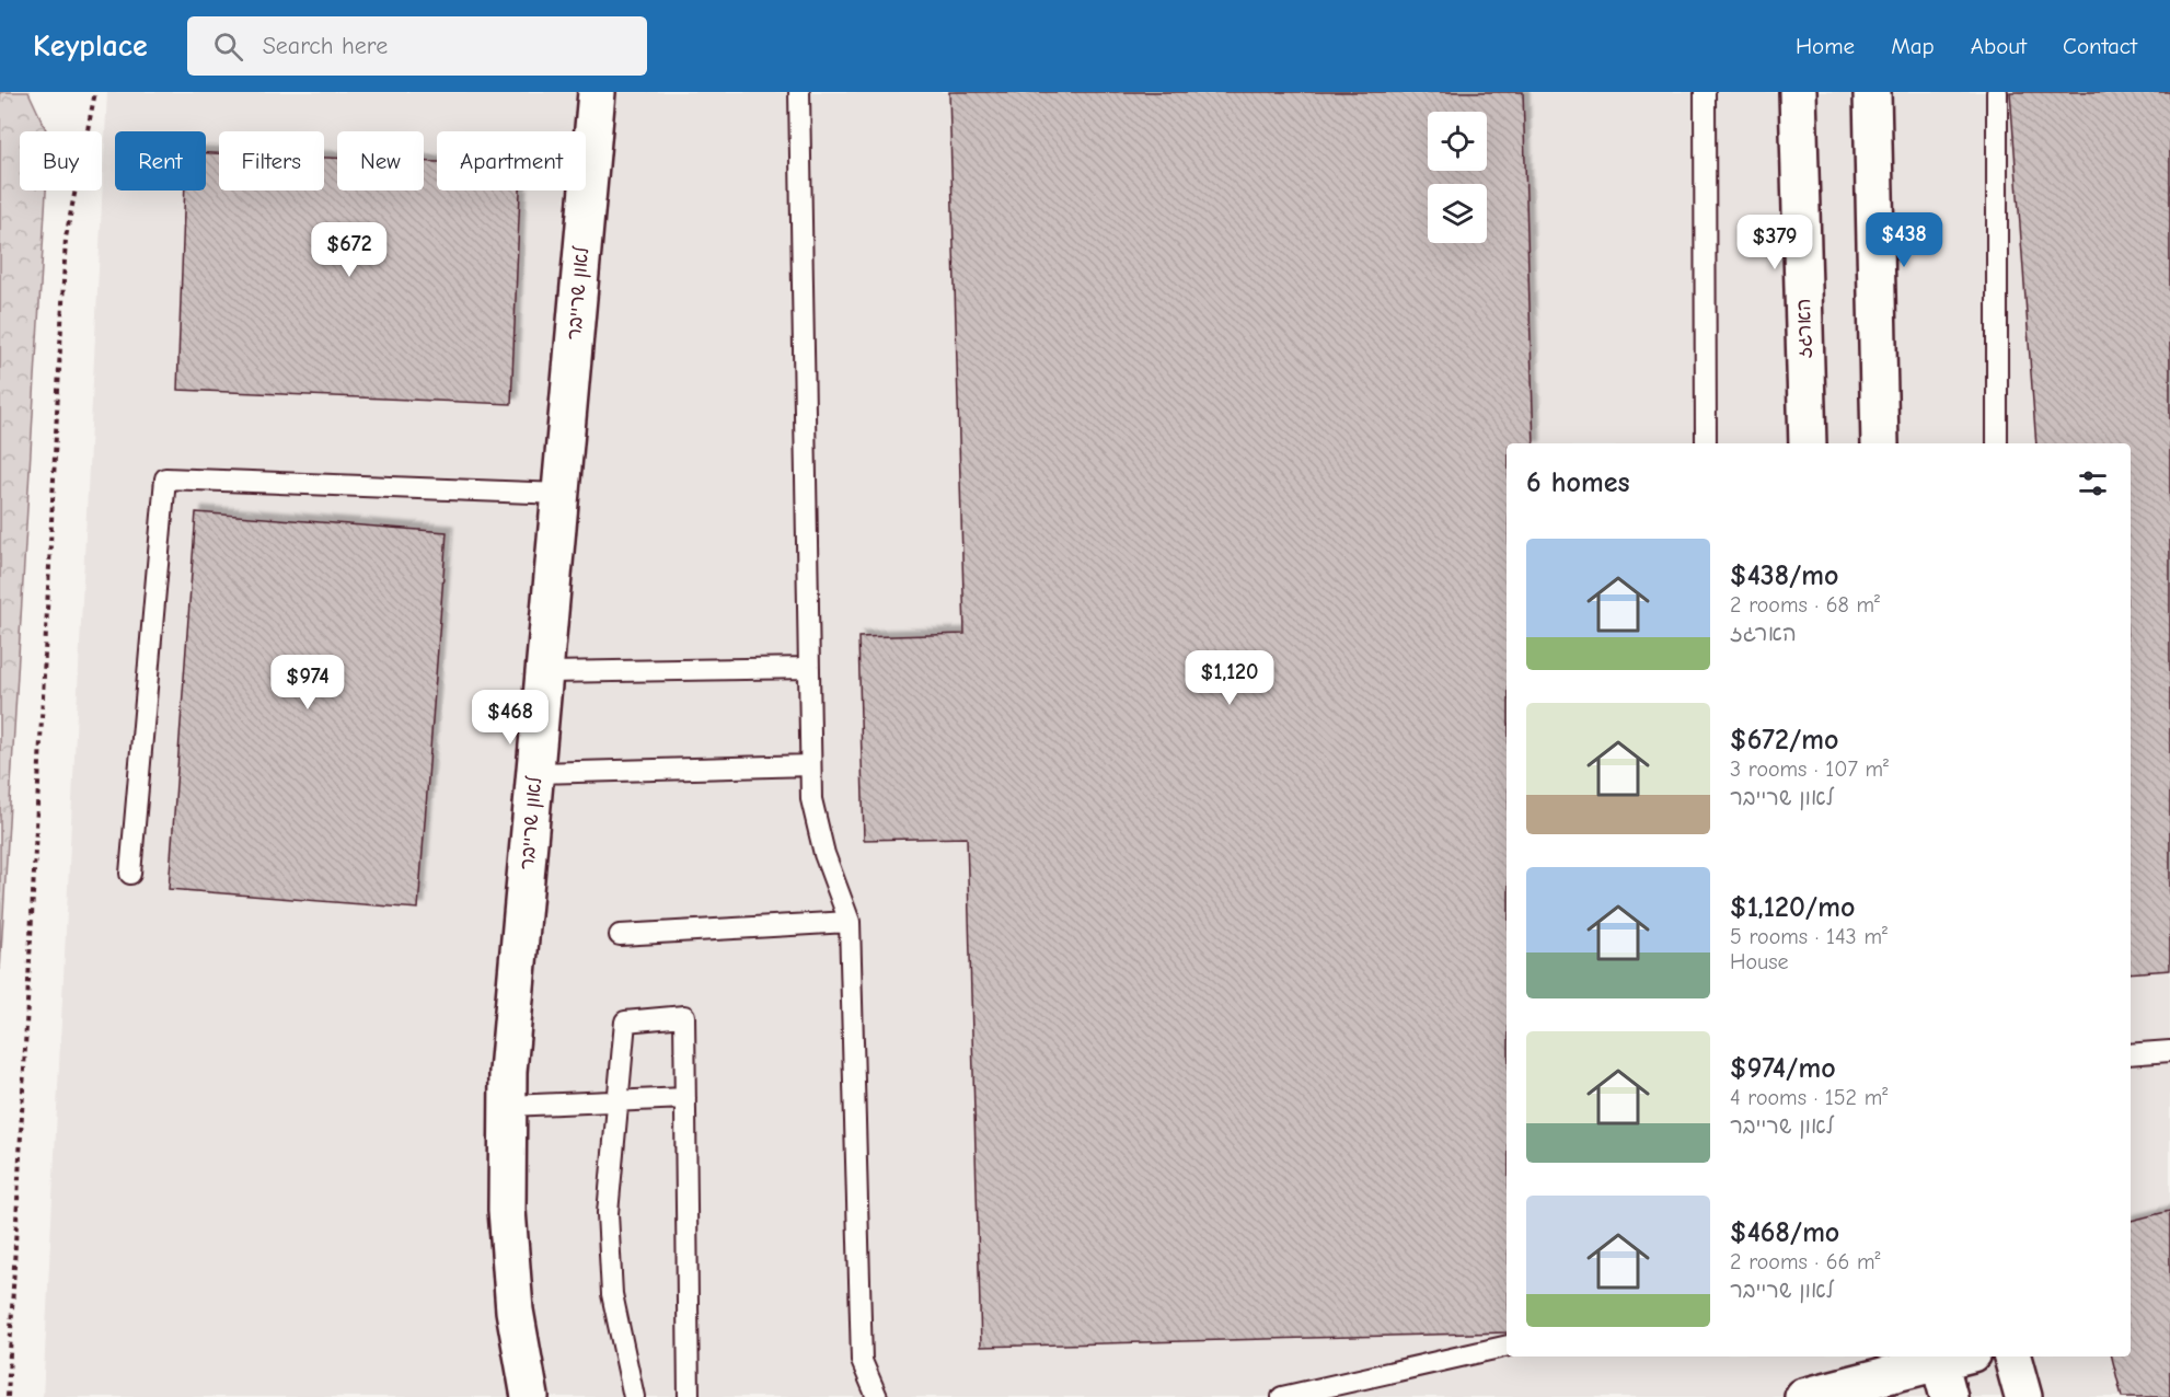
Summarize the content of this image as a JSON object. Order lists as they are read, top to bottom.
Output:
{
  "streets": {
    "street": ["לאון שרייבר", "הארגז"]
  },
  "page": {
    "header": "Keyplace",
    "search": "Search here",
    "nav": [
      "Home",
      "Map",
      "About",
      "Contact"
    ],
    "chip": [
      "Buy",
      "Rent",
      "Filters",
      "New",
      "Apartment"
    ],
    "price": [
      "$438",
      "$379",
      "$672",
      "$1,120",
      "$974",
      "$468"
    ],
    "heading": "6 homes",
    "list": [
      {
        "name": "$438/mo",
        "note": "2 rooms · 68 m² · הארגז"
      },
      {
        "name": "$672/mo",
        "note": "3 rooms · 107 m² · לאון שרייבר"
      },
      {
        "name": "$1,120/mo",
        "note": "5 rooms · 143 m² · House"
      },
      {
        "name": "$974/mo",
        "note": "4 rooms · 152 m² · לאון שרייבר"
      },
      {
        "name": "$468/mo",
        "note": "2 rooms · 66 m² · לאון שרייבר"
      }
    ]
  }
}
